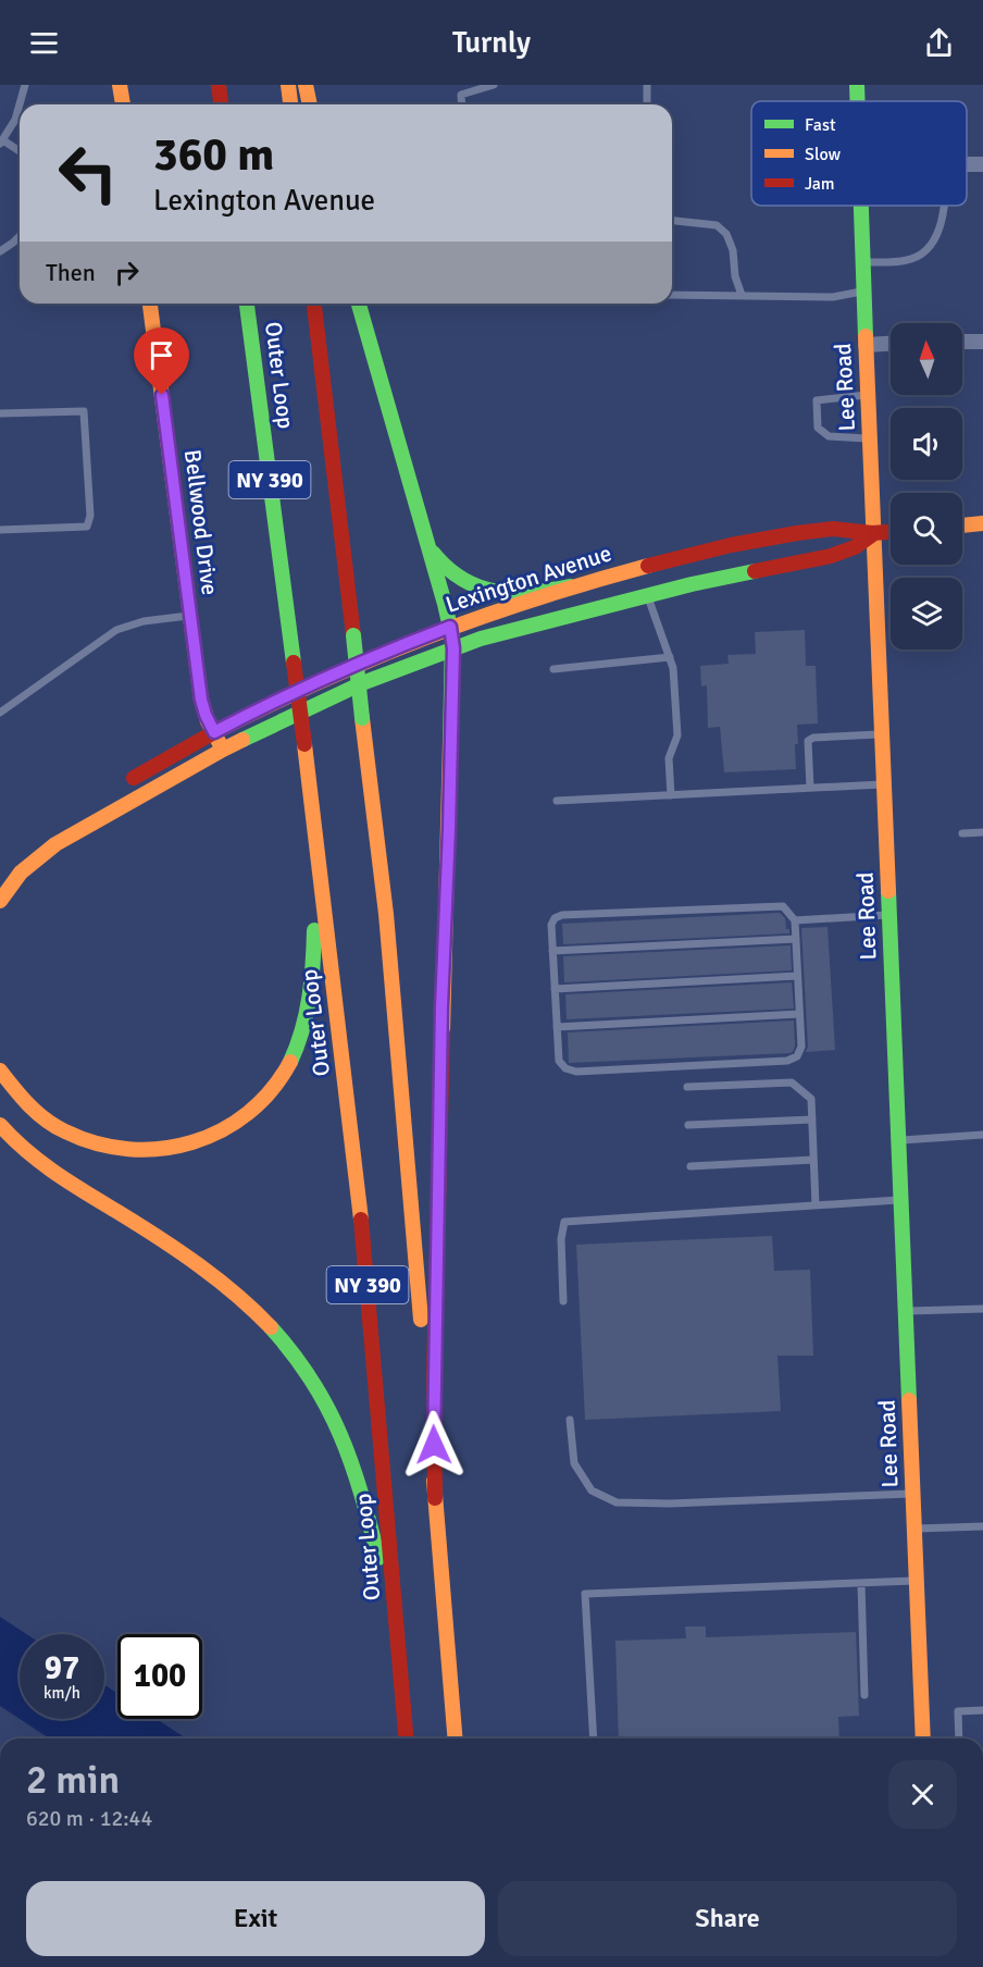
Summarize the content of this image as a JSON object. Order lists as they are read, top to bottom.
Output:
{
  "streets": {
    "main road": [
      "Outer Loop",
      "Lee Road",
      "NY 390",
      "Bellwood Drive",
      "Lexington Avenue"
    ]
  },
  "crossings": [
    ["Lee Road", "Lexington Avenue"],
    ["Bellwood Drive", "Lexington Avenue"]
  ],
  "legend": ["Fast", "Slow", "Jam"],
  "north": "top",
  "page": {
    "header": "Turnly",
    "turn": ["360 m", "Lexington Avenue"],
    "then": "Then",
    "speed": "97 km/h",
    "limit": "100",
    "heading": ["2 min", "620 m · 12:44"],
    "buttons": ["Exit", "Share"]
  }
}
